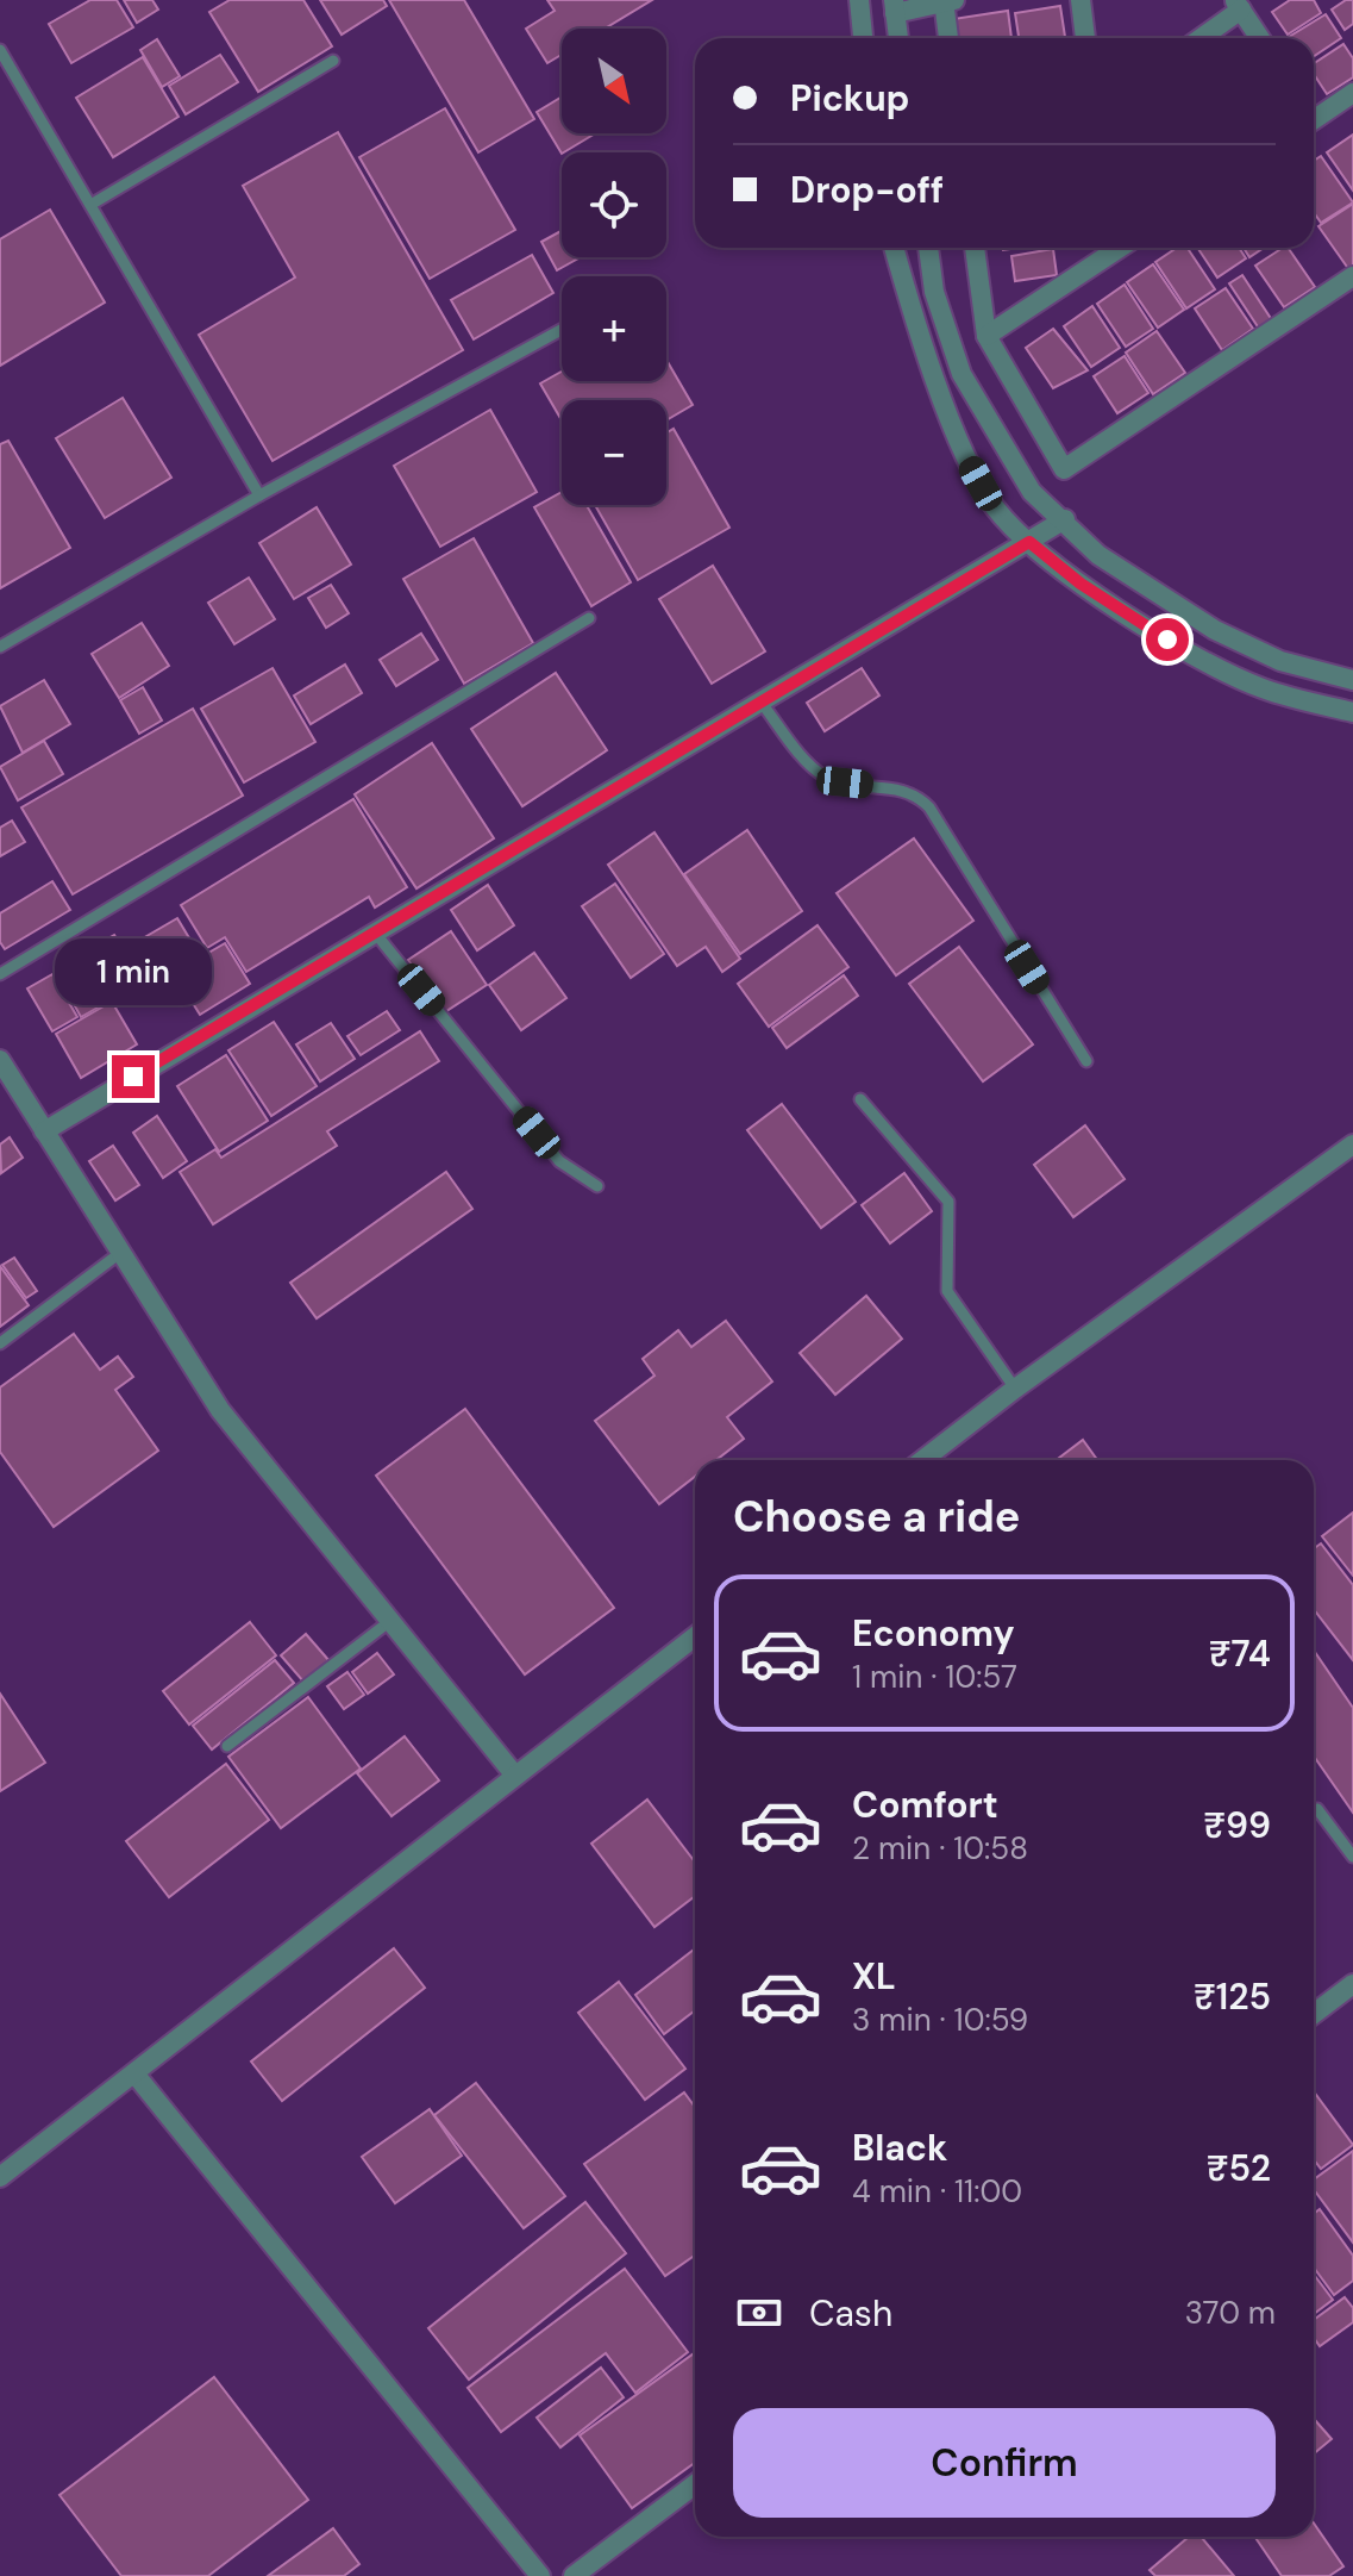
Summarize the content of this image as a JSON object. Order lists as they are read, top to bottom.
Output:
{
  "north": "bottom right",
  "page": {
    "map_buttons": ["+", "−"],
    "banner": ["Pickup", "Drop-off"],
    "bubble": "1 min",
    "heading": "Choose a ride",
    "list": [
      {
        "name": "Economy",
        "note": "1 min · 10:57",
        "value": "₹74"
      },
      {
        "name": "Comfort",
        "note": "2 min · 10:58",
        "value": "₹99"
      },
      {
        "name": "XL",
        "note": "3 min · 10:59",
        "value": "₹125"
      },
      {
        "name": "Black",
        "note": "4 min · 11:00",
        "value": "₹52"
      }
    ],
    "pay": ["Cash", "370 m"],
    "buttons": "Confirm"
  }
}
